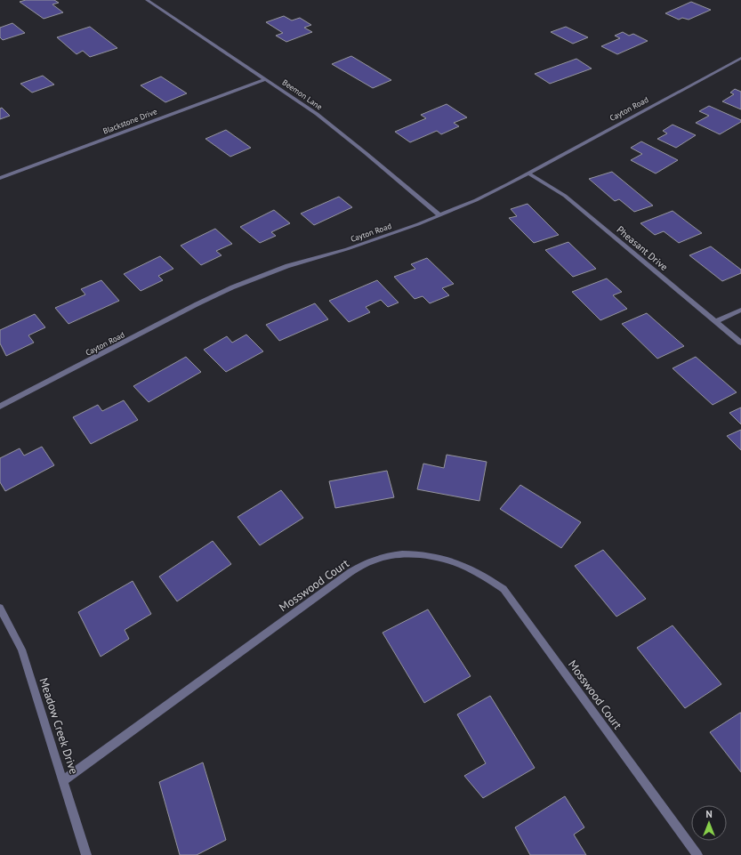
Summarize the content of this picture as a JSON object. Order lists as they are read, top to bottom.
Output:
{
  "streets": {
    "street": [
      "Beemon Lane",
      "Cayton Road",
      "Blackstone Drive",
      "Pheasant Drive",
      "Mosswood Court",
      "Meadow Creek Drive"
    ]
  },
  "crossings": [
    ["Beemon Lane", "Cayton Road"],
    ["Beemon Lane", "Blackstone Drive"],
    ["Cayton Road", "Pheasant Drive"],
    ["Mosswood Court", "Meadow Creek Drive"]
  ],
  "north": "top"
}
